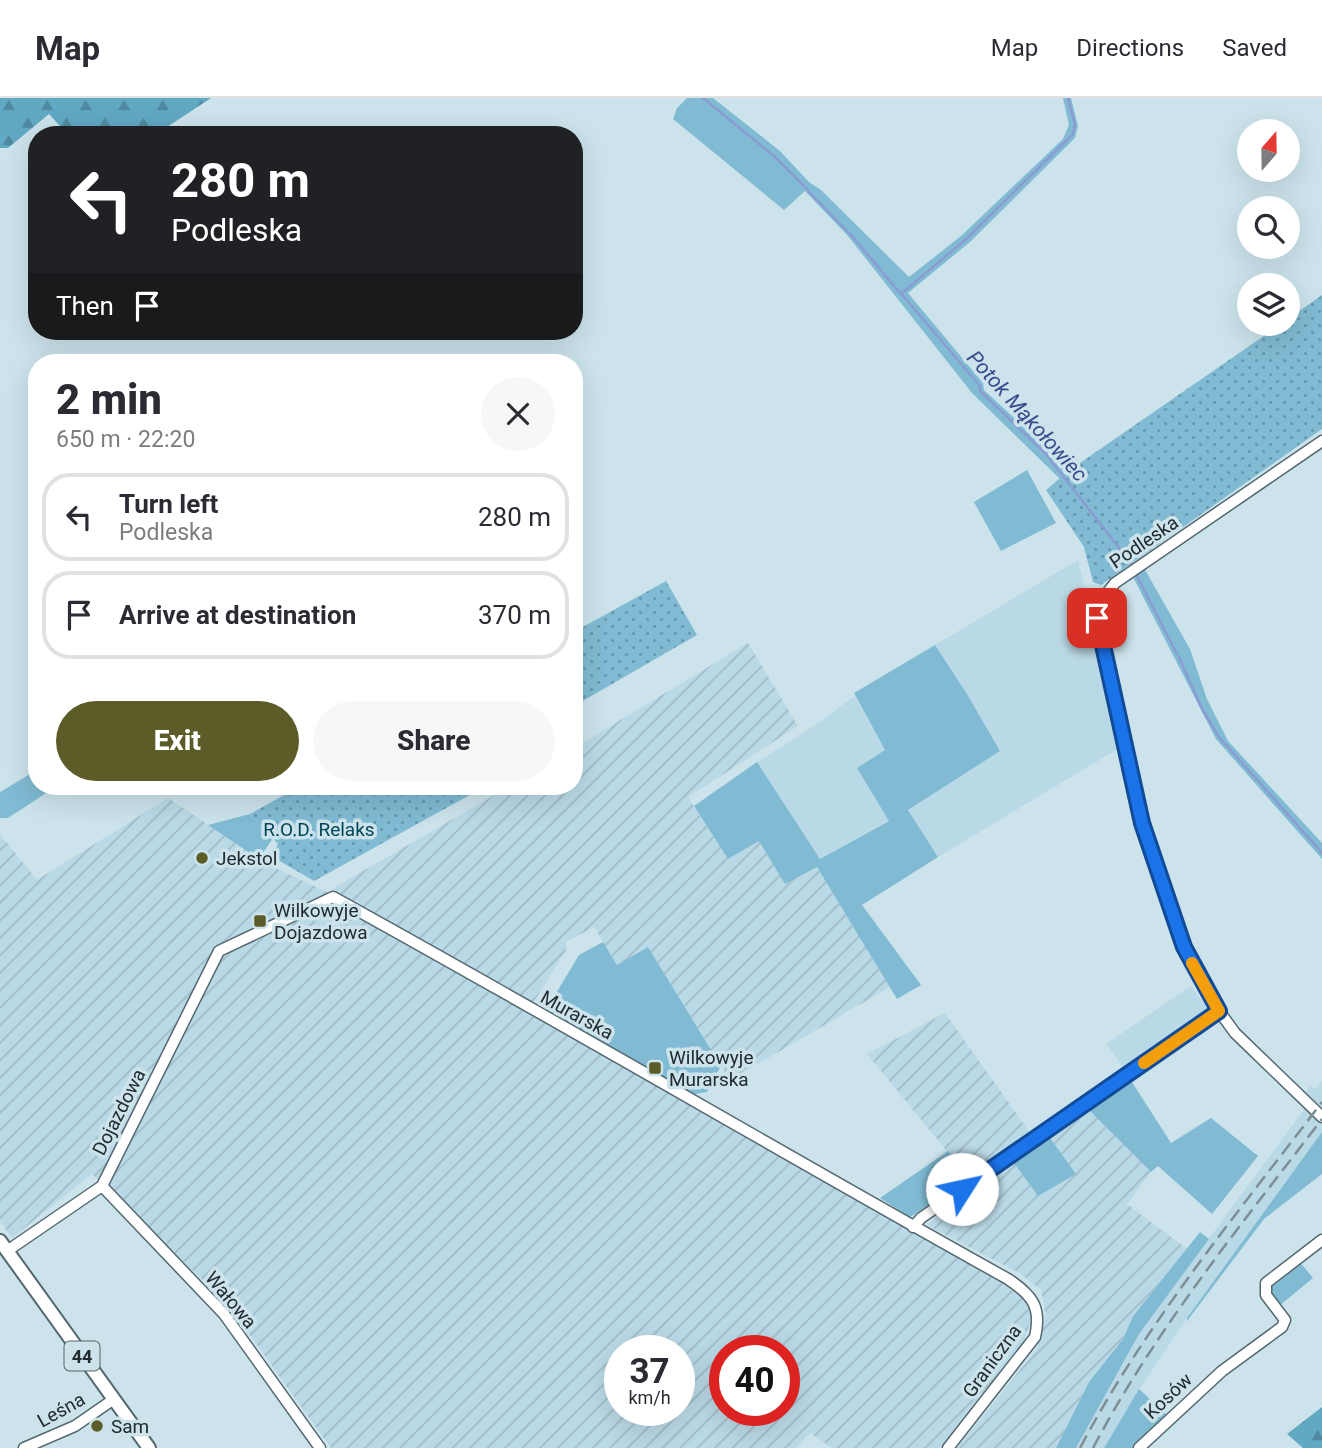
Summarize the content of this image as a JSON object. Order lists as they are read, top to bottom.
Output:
{
  "streets": {
    "main road": ["44"],
    "street": [
      "Podleska",
      "Murarska",
      "Dojazdowa",
      "Wałowa",
      "Graniczna",
      "Kosów",
      "Leśna"
    ]
  },
  "crossings": [
    ["Murarska", "Dojazdowa"],
    ["Murarska", "Graniczna"],
    ["Dojazdowa", "Wałowa"],
    ["Dojazdowa", "44"],
    ["44", "Leśna"]
  ],
  "water": ["Potok Mąkołowiec"],
  "parks": ["R.O.D. Relaks"],
  "places": {
    "other": ["Jekstol", "Sam"],
    "transit": ["Wilkowyje Dojazdowa", "Wilkowyje Murarska"]
  },
  "north": "top",
  "page": {
    "header": "Map",
    "nav": ["Map", "Directions", "Saved"],
    "turn": ["280 m", "Podleska"],
    "then": "Then",
    "heading": ["2 min", "650 m · 22:20"],
    "list": [
      {
        "name": "Turn left",
        "note": "Podleska",
        "value": "280 m"
      },
      {
        "name": "Arrive at destination",
        "value": "370 m"
      }
    ],
    "buttons": ["Exit", "Share"],
    "speed": "37 km/h",
    "limit": "40"
  }
}
